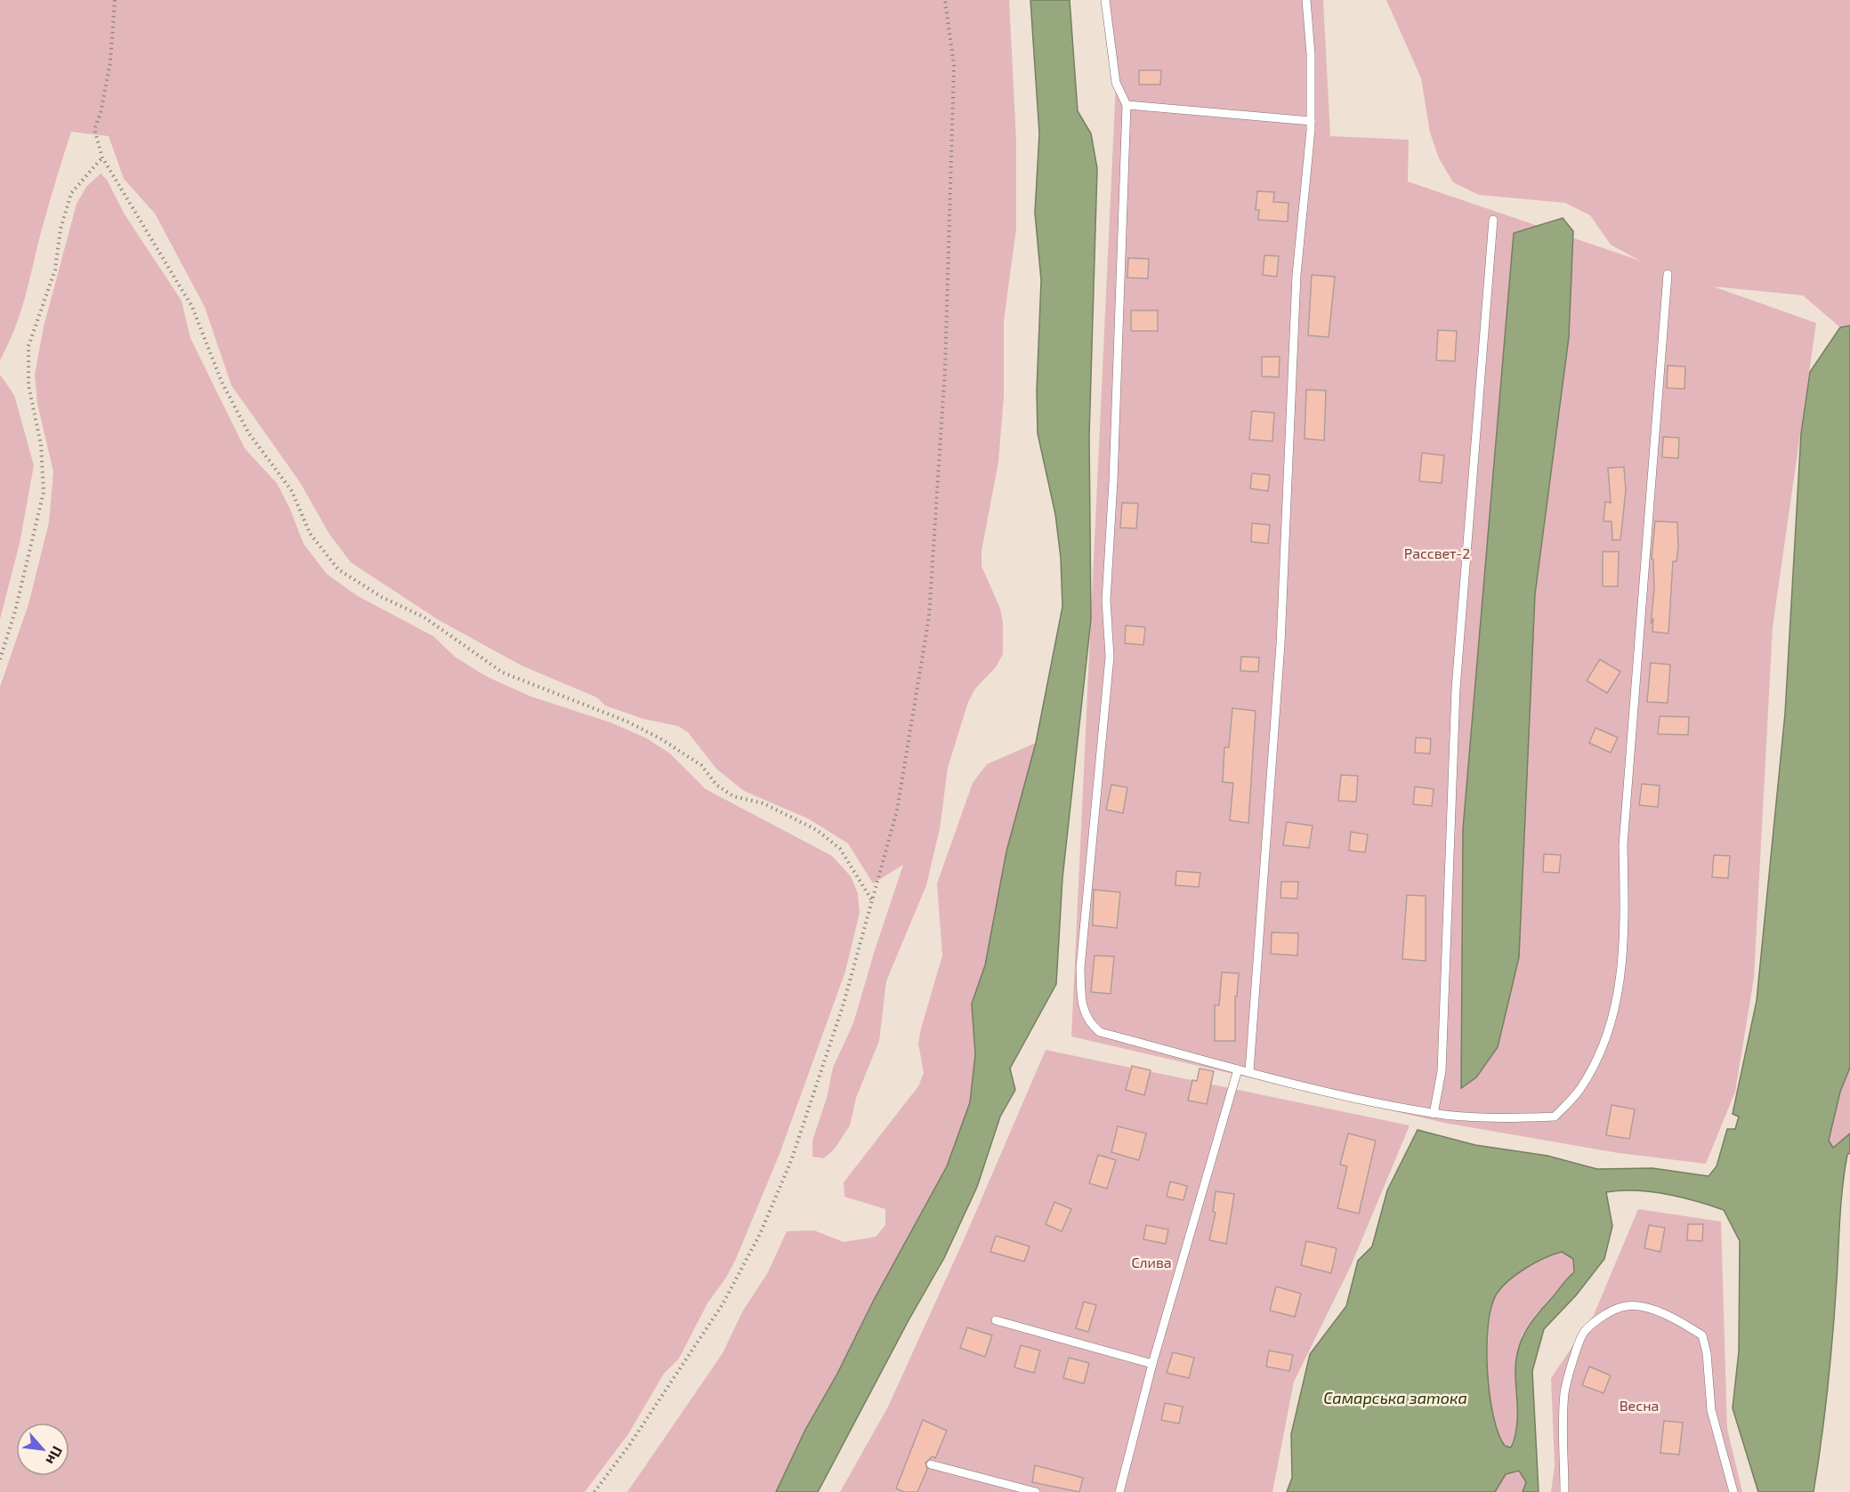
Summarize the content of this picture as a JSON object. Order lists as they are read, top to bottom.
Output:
{
  "water": ["Самарська затока"],
  "parks": ["Рассвет-2", "Слива", "Весна"],
  "north": "bottom right"
}
